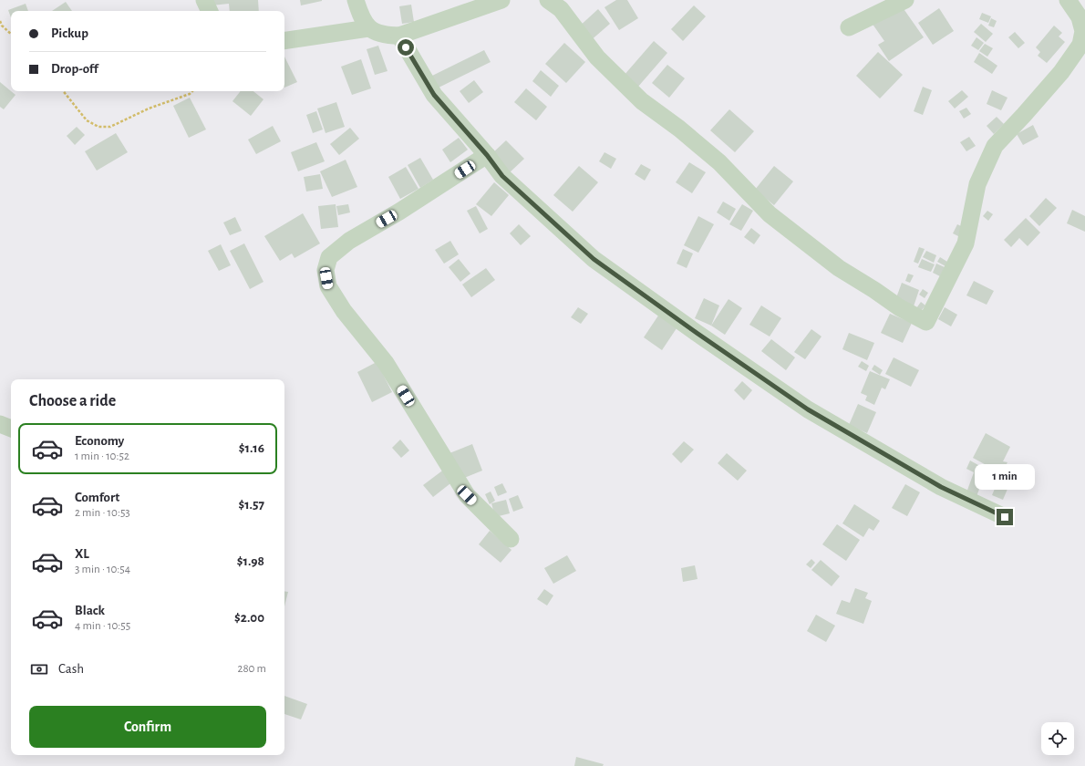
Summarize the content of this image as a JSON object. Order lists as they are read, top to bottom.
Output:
{
  "page": {
    "banner": ["Pickup", "Drop-off"],
    "heading": "Choose a ride",
    "list": [
      {
        "name": "Economy",
        "note": "1 min · 10:52",
        "value": "$1.16"
      },
      {
        "name": "Comfort",
        "note": "2 min · 10:53",
        "value": "$1.57"
      },
      {
        "name": "XL",
        "note": "3 min · 10:54",
        "value": "$1.98"
      },
      {
        "name": "Black",
        "note": "4 min · 10:55",
        "value": "$2.00"
      }
    ],
    "bubble": "1 min",
    "pay": ["Cash", "280 m"],
    "buttons": "Confirm"
  }
}
